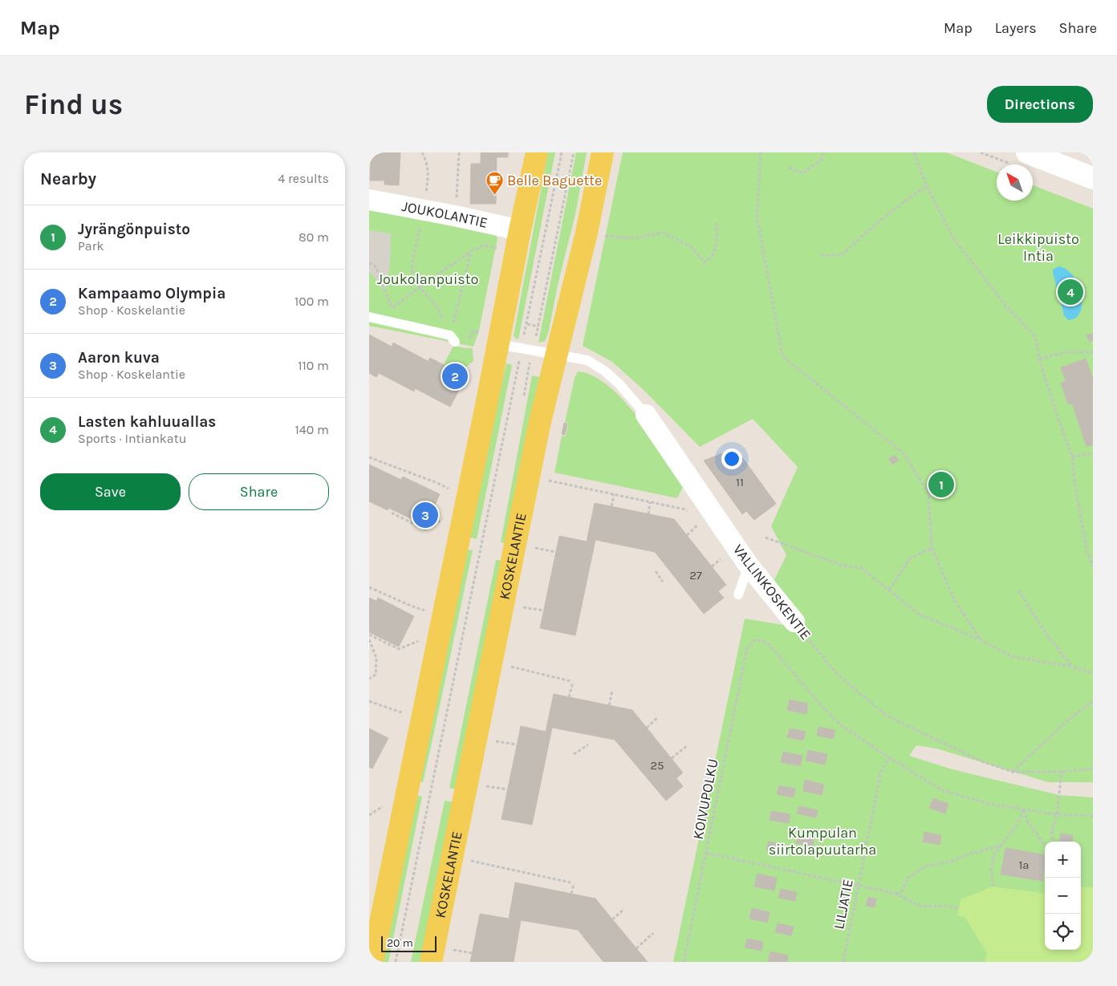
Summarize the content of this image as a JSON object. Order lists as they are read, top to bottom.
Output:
{
  "streets": {
    "main road": ["KOSKELANTIE"],
    "street": ["JOUKOLANTIE", "VALLINKOSKENTIE"],
    "path": ["KOIVUPOLKU", "LILJATIE"]
  },
  "crossings": [
    ["KOSKELANTIE", "VALLINKOSKENTIE"],
    ["KOIVUPOLKU", "LILJATIE"]
  ],
  "parks": ["Leikkipuisto Intia", "Joukolanpuisto", "Kumpulan siirtolapuutarha"],
  "places": {
    "cafe": ["Belle Baguette"]
  },
  "house_numbers": [
    "11",
    "27",
    "25",
    "1a"
  ],
  "scale_bar": "20 m",
  "north": "top left",
  "page": {
    "header": "Map",
    "nav": ["Map", "Layers", "Share"],
    "buttons": [
      "Directions",
      ["Save", "Share"]
    ],
    "title": "Find us",
    "heading": ["Nearby", "4 results"],
    "list": [
      {
        "mark": "1",
        "name": "Jyrängönpuisto",
        "note": "Park",
        "value": "80 m"
      },
      {
        "mark": "2",
        "name": "Kampaamo Olympia",
        "note": "Shop · Koskelantie",
        "value": "100 m"
      },
      {
        "mark": "3",
        "name": "Aaron kuva",
        "note": "Shop · Koskelantie",
        "value": "110 m"
      },
      {
        "mark": "4",
        "name": "Lasten kahluuallas",
        "note": "Sports · Intiankatu",
        "value": "140 m"
      }
    ],
    "pins": [
      "4",
      "2",
      "1",
      "3"
    ],
    "map_buttons": ["+", "−"],
    "scale": "20 m"
  }
}
